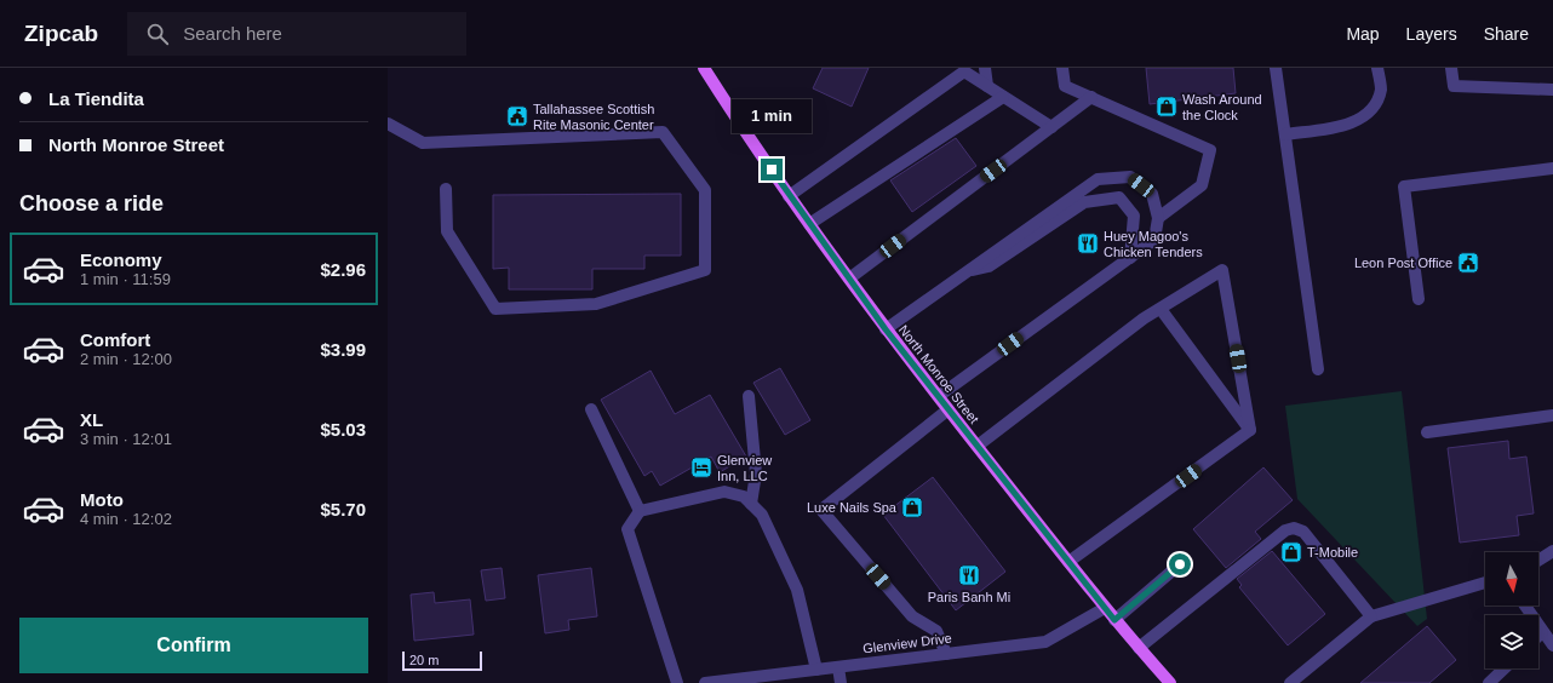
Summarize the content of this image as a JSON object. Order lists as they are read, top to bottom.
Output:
{
  "streets": {
    "main road": ["North Monroe Street"],
    "street": ["Glenview Drive"]
  },
  "crossings": [
    ["North Monroe Street", "Glenview Drive"]
  ],
  "places": {
    "shop": ["Wash Around the Clock", "Luxe Nails Spa", "T-Mobile"],
    "public building": ["Tallahassee Scottish Rite Masonic Center", "Leon Post Office"],
    "restaurant": ["Huey Magoo's Chicken Tenders", "Paris Banh Mi"],
    "hotel": ["Glenview Inn, LLC"]
  },
  "scale_bar": "20 m",
  "north": "bottom",
  "page": {
    "header": "Zipcab",
    "search": "Search here",
    "nav": ["Map", "Layers", "Share"],
    "banner": ["La Tiendita", "North Monroe Street"],
    "bubble": "1 min",
    "heading": "Choose a ride",
    "list": [
      {
        "name": "Economy",
        "note": "1 min · 11:59",
        "value": "$2.96"
      },
      {
        "name": "Comfort",
        "note": "2 min · 12:00",
        "value": "$3.99"
      },
      {
        "name": "XL",
        "note": "3 min · 12:01",
        "value": "$5.03"
      },
      {
        "name": "Moto",
        "note": "4 min · 12:02",
        "value": "$5.70"
      }
    ],
    "buttons": "Confirm",
    "scale": "20 m"
  }
}
